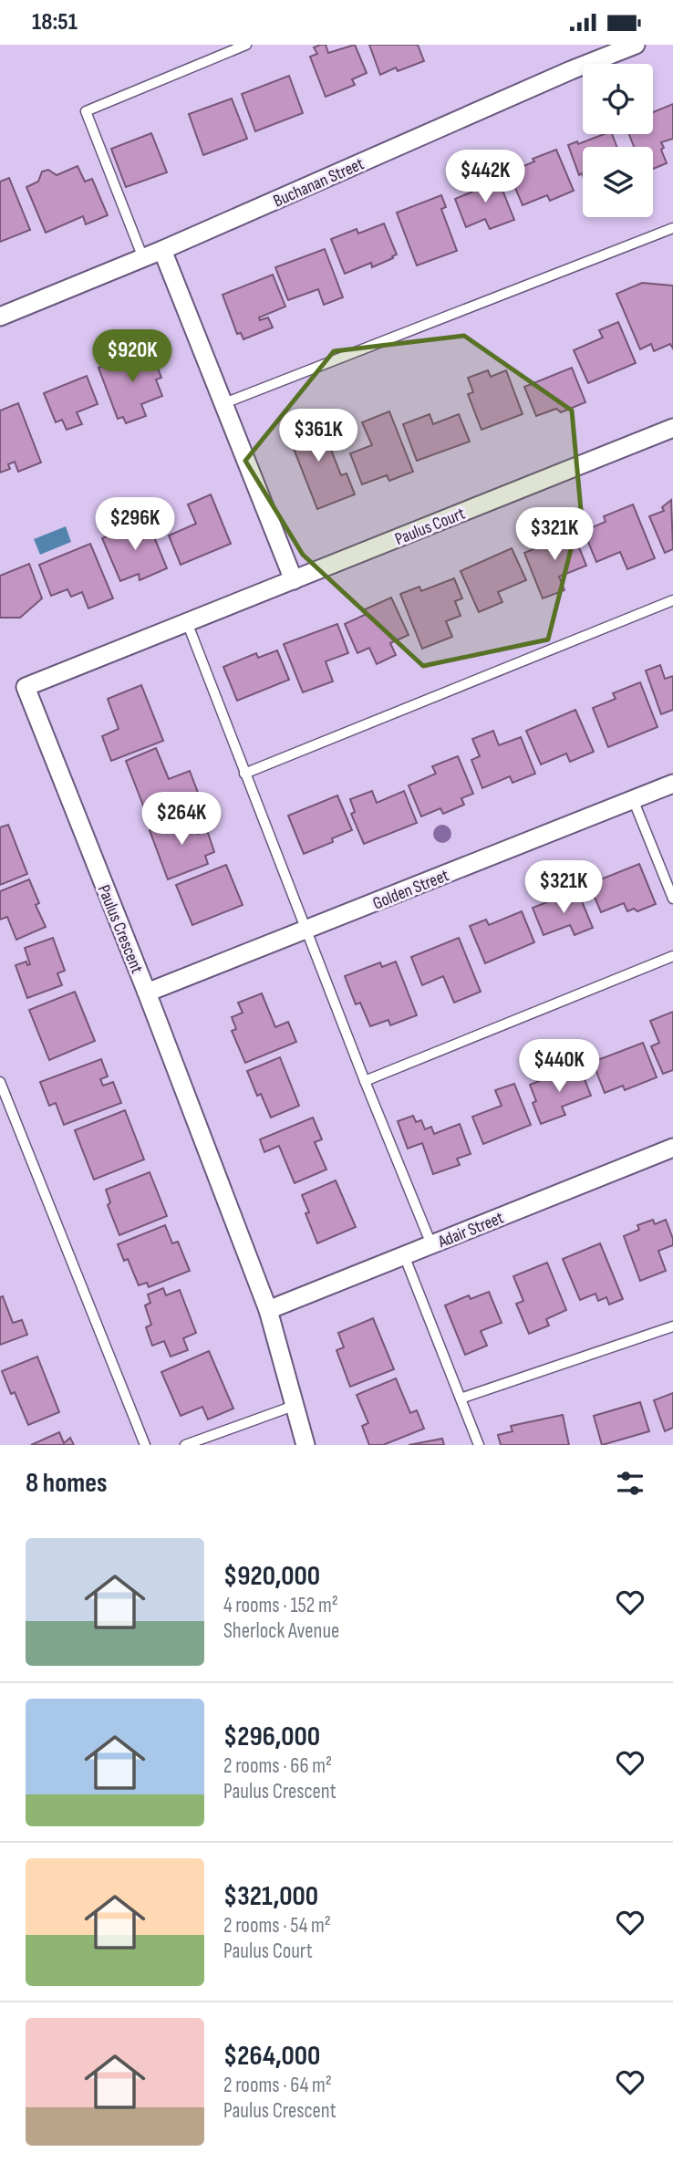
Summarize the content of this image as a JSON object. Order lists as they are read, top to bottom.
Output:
{
  "streets": {
    "street": [
      "Buchanan Street",
      "Paulus Court",
      "Golden Street",
      "Paulus Crescent",
      "Adair Street"
    ]
  },
  "crossings": [
    ["Paulus Court", "Paulus Crescent"],
    ["Golden Street", "Paulus Crescent"],
    ["Paulus Crescent", "Adair Street"]
  ],
  "page": {
    "status": "18:51",
    "price": [
      "$442K",
      "$920K",
      "$361K",
      "$296K",
      "$321K",
      "$264K",
      "$321K",
      "$440K"
    ],
    "heading": "8 homes",
    "list": [
      {
        "name": "$920,000",
        "note": "4 rooms · 152 m² · Sherlock Avenue"
      },
      {
        "name": "$296,000",
        "note": "2 rooms · 66 m² · Paulus Crescent"
      },
      {
        "name": "$321,000",
        "note": "2 rooms · 54 m² · Paulus Court"
      },
      {
        "name": "$264,000",
        "note": "2 rooms · 64 m² · Paulus Crescent"
      }
    ]
  }
}
